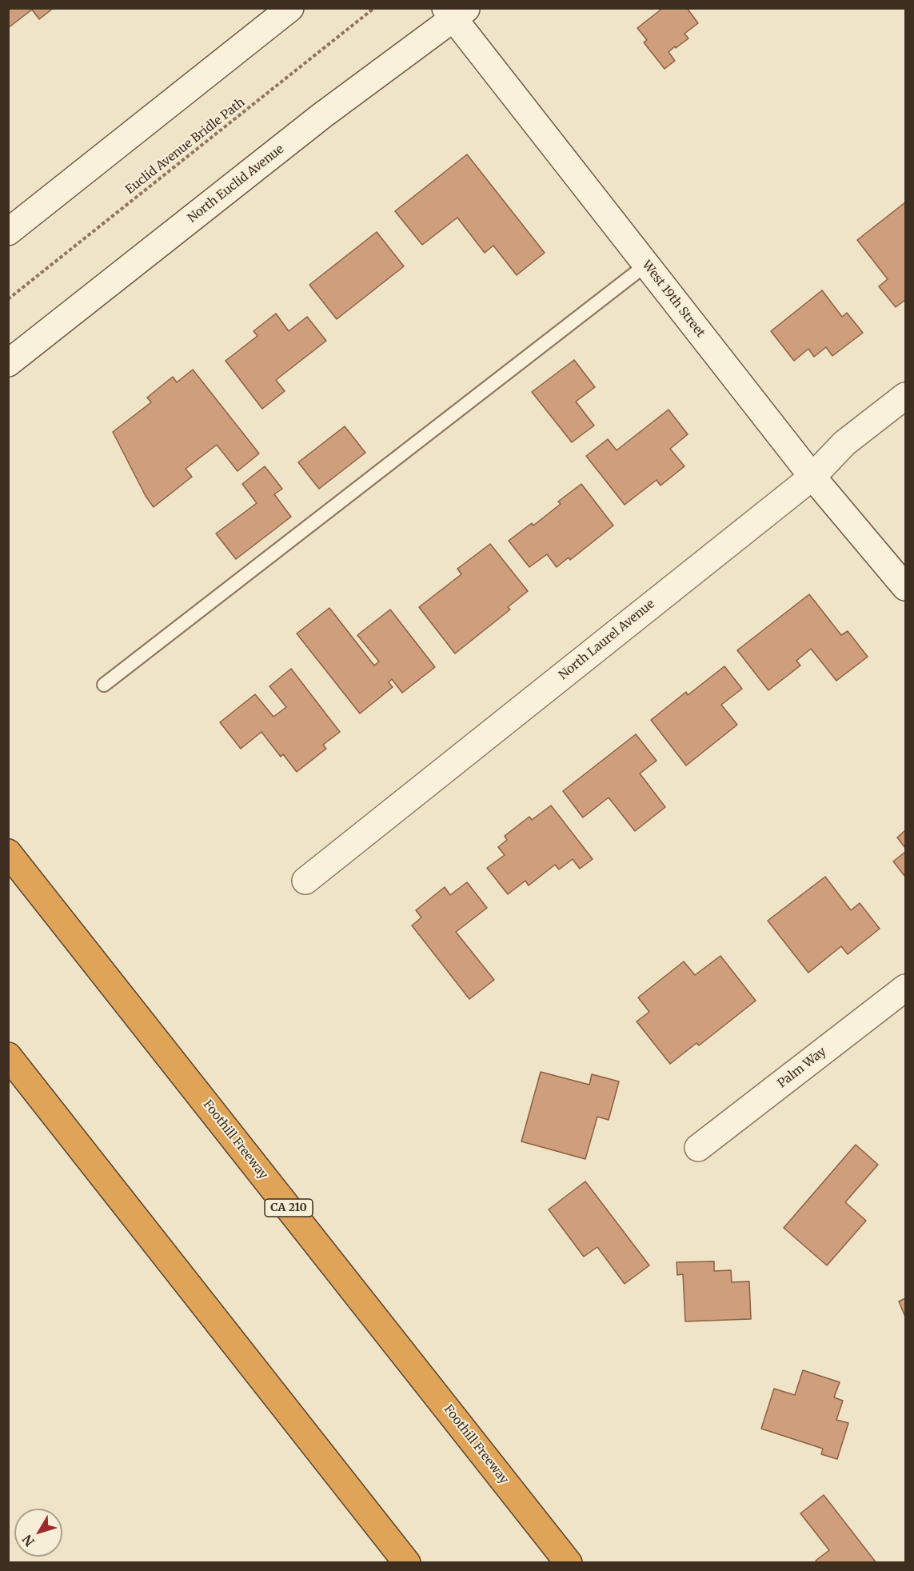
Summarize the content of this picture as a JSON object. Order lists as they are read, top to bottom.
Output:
{
  "streets": {
    "highway": ["Foothill Freeway", "CA 210"],
    "main road": [
      "North Euclid Avenue",
      "West 19th Street",
      "North Laurel Avenue",
      "Palm Way"
    ],
    "path": ["Euclid Avenue Bridle Path"]
  },
  "crossings": [
    ["North Euclid Avenue", "West 19th Street"],
    ["West 19th Street", "North Laurel Avenue"]
  ],
  "north": "bottom left"
}
